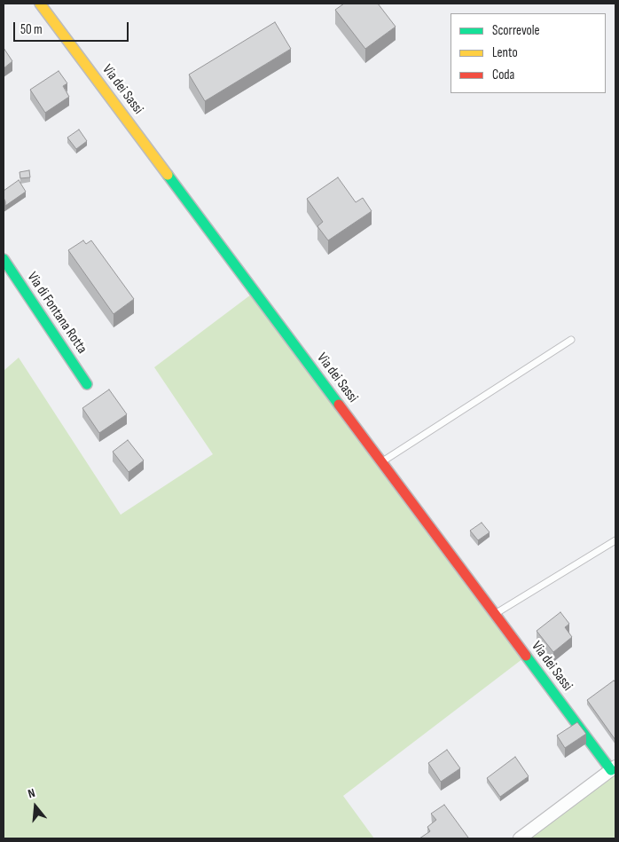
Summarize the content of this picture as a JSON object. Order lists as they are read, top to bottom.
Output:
{
  "streets": {
    "street": ["Via dei Sassi", "Via di Fontana Rotta"]
  },
  "legend": ["Scorrevole", "Lento", "Coda"],
  "scale_bar": "50 m",
  "north": "top"
}
